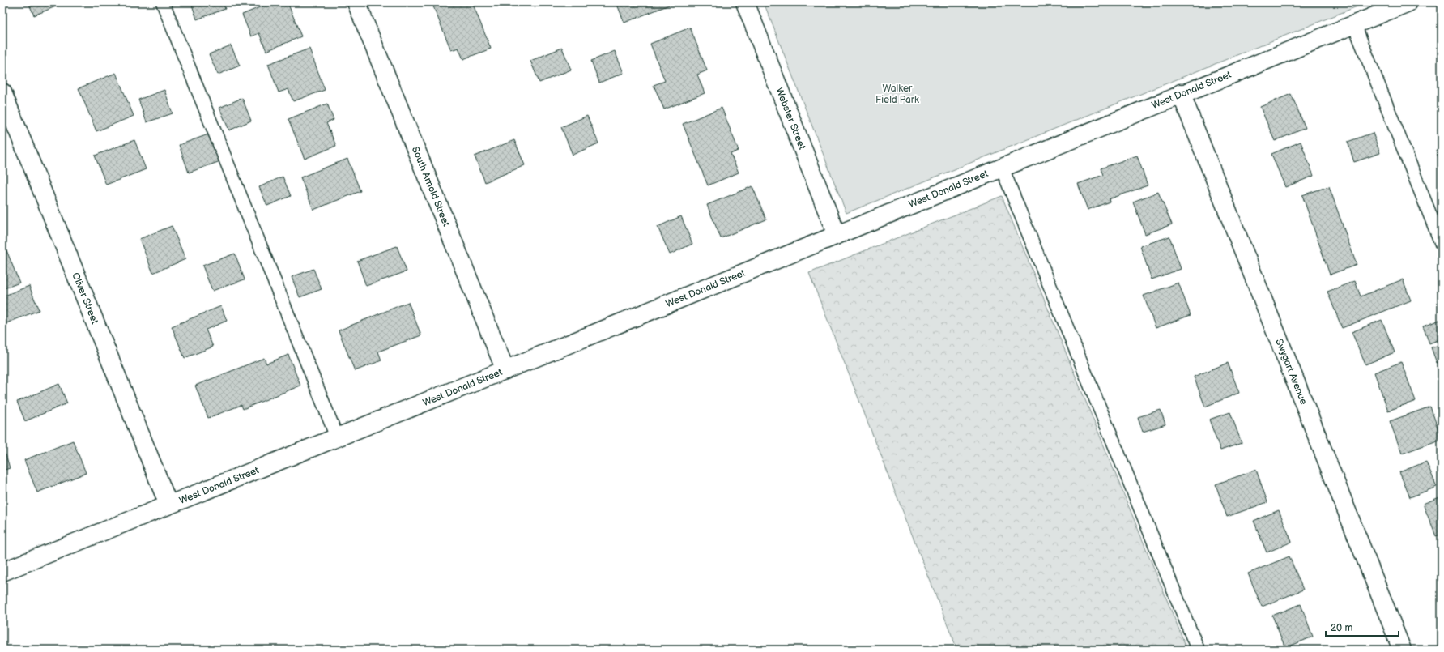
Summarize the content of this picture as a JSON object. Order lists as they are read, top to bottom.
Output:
{
  "streets": {
    "street": [
      "West Donald Street",
      "Webster Street",
      "South Arnold Street",
      "Oliver Street",
      "Swygart Avenue"
    ]
  },
  "crossings": [
    ["West Donald Street", "Webster Street"],
    ["West Donald Street", "South Arnold Street"],
    ["West Donald Street", "Oliver Street"],
    ["West Donald Street", "Swygart Avenue"]
  ],
  "parks": ["Walker Field Park"],
  "scale_bar": "20 m"
}
